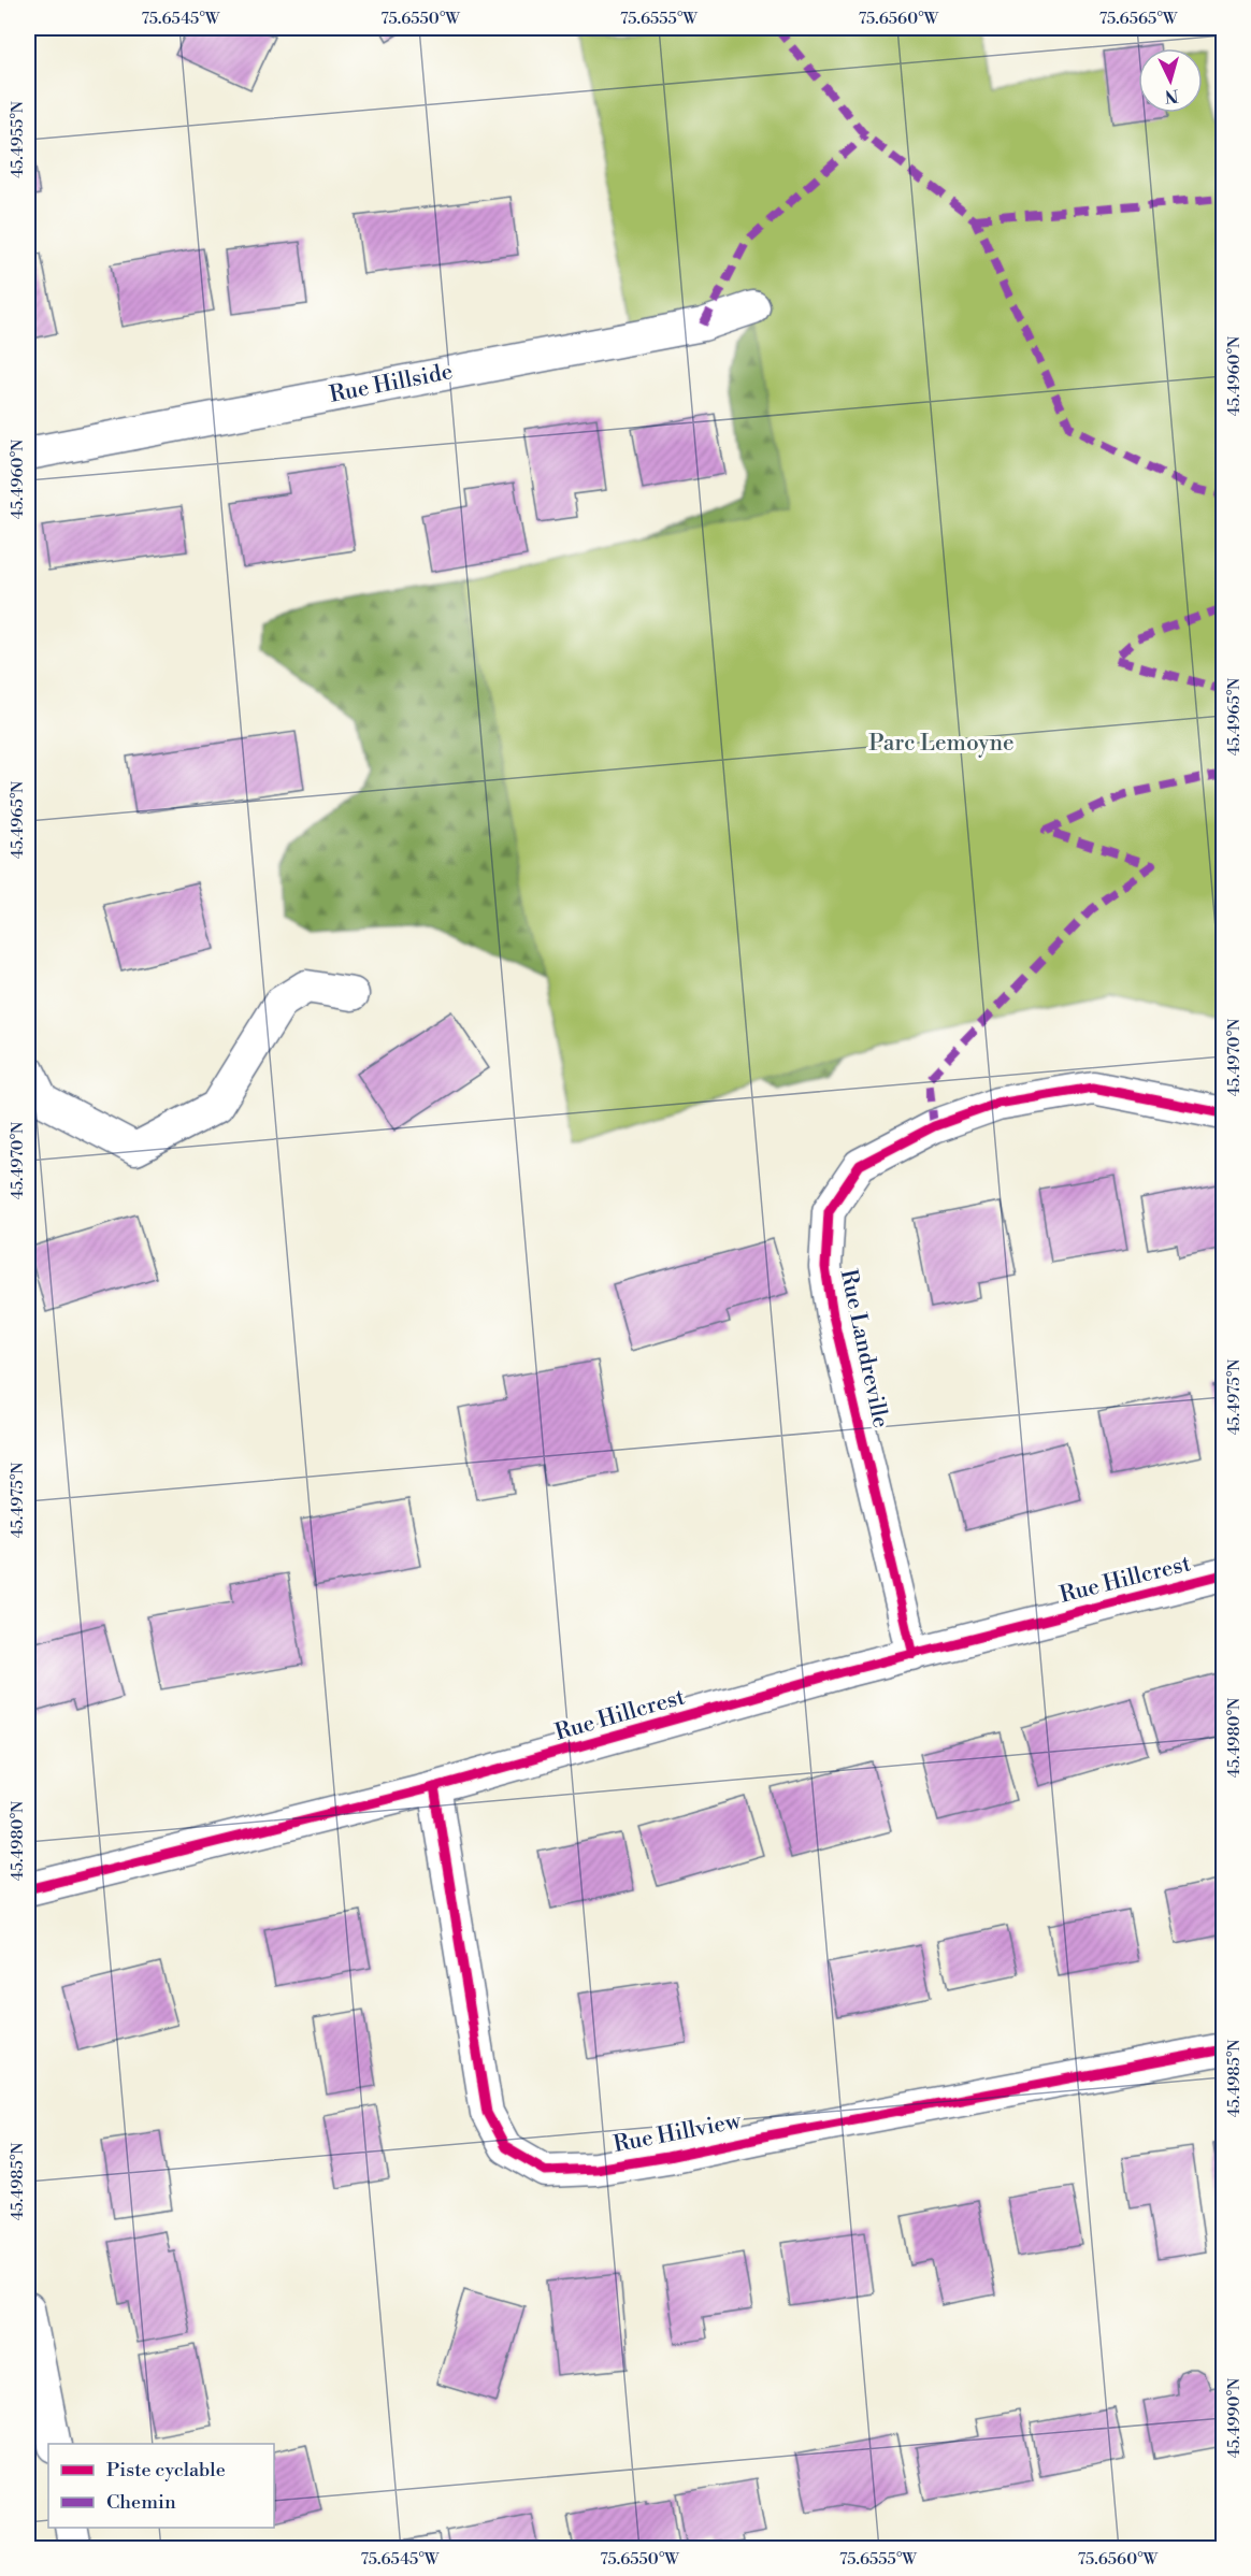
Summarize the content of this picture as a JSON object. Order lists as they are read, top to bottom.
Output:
{
  "streets": {
    "street": [
      "Rue Hillside",
      "Rue Landreville",
      "Rue Hillcrest",
      "Rue Hillview"
    ]
  },
  "crossings": [
    ["Rue Landreville", "Rue Hillcrest"],
    ["Rue Hillcrest", "Rue Hillview"]
  ],
  "parks": ["Parc Lemoyne"],
  "legend": ["Piste cyclable", "Chemin"],
  "north": "bottom",
  "coordinates": [
    "75.6545°W",
    "75.6550°W",
    "75.6555°W",
    "75.6560°W",
    "75.6565°W",
    "45.4955°N",
    "45.4960°N",
    "45.4965°N",
    "45.4970°N",
    "45.4975°N",
    "45.4980°N",
    "45.4985°N",
    "45.4990°N"
  ]
}
